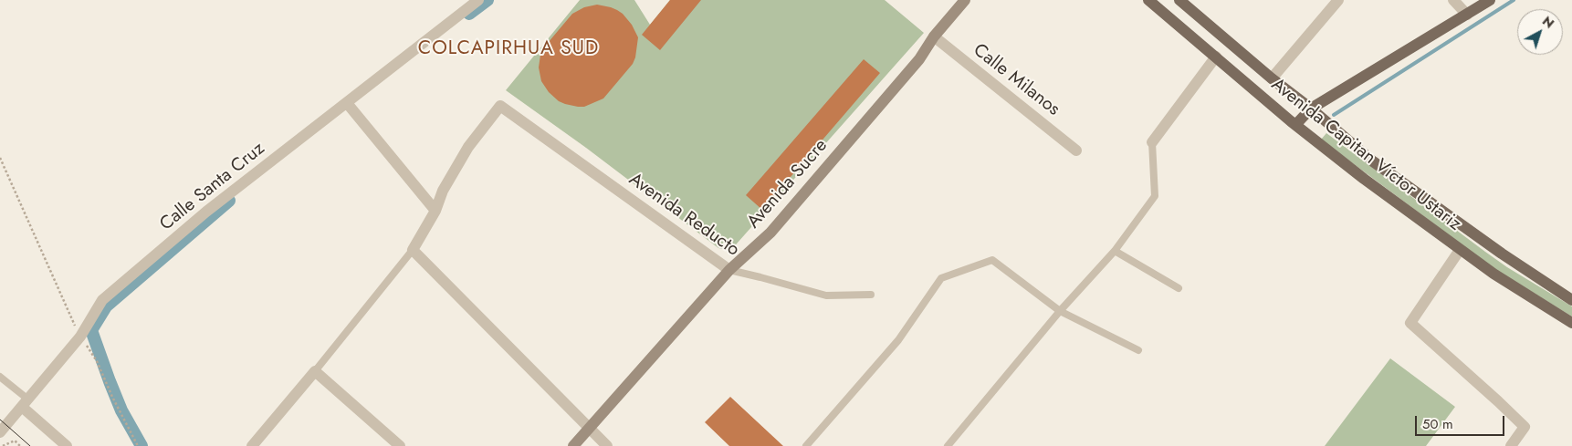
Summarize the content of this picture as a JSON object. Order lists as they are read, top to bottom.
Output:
{
  "streets": {
    "main road": ["Avenida Capitan Víctor Ustariz"],
    "street": [
      "Calle Milanos",
      "Avenida Sucre",
      "Calle Santa Cruz",
      "Avenida Reducto"
    ]
  },
  "crossings": [
    ["Calle Milanos", "Avenida Sucre"],
    ["Avenida Sucre", "Avenida Reducto"]
  ],
  "districts": ["COLCAPIRHUA SUD"],
  "scale_bar": "50 m",
  "north": "top right"
}
